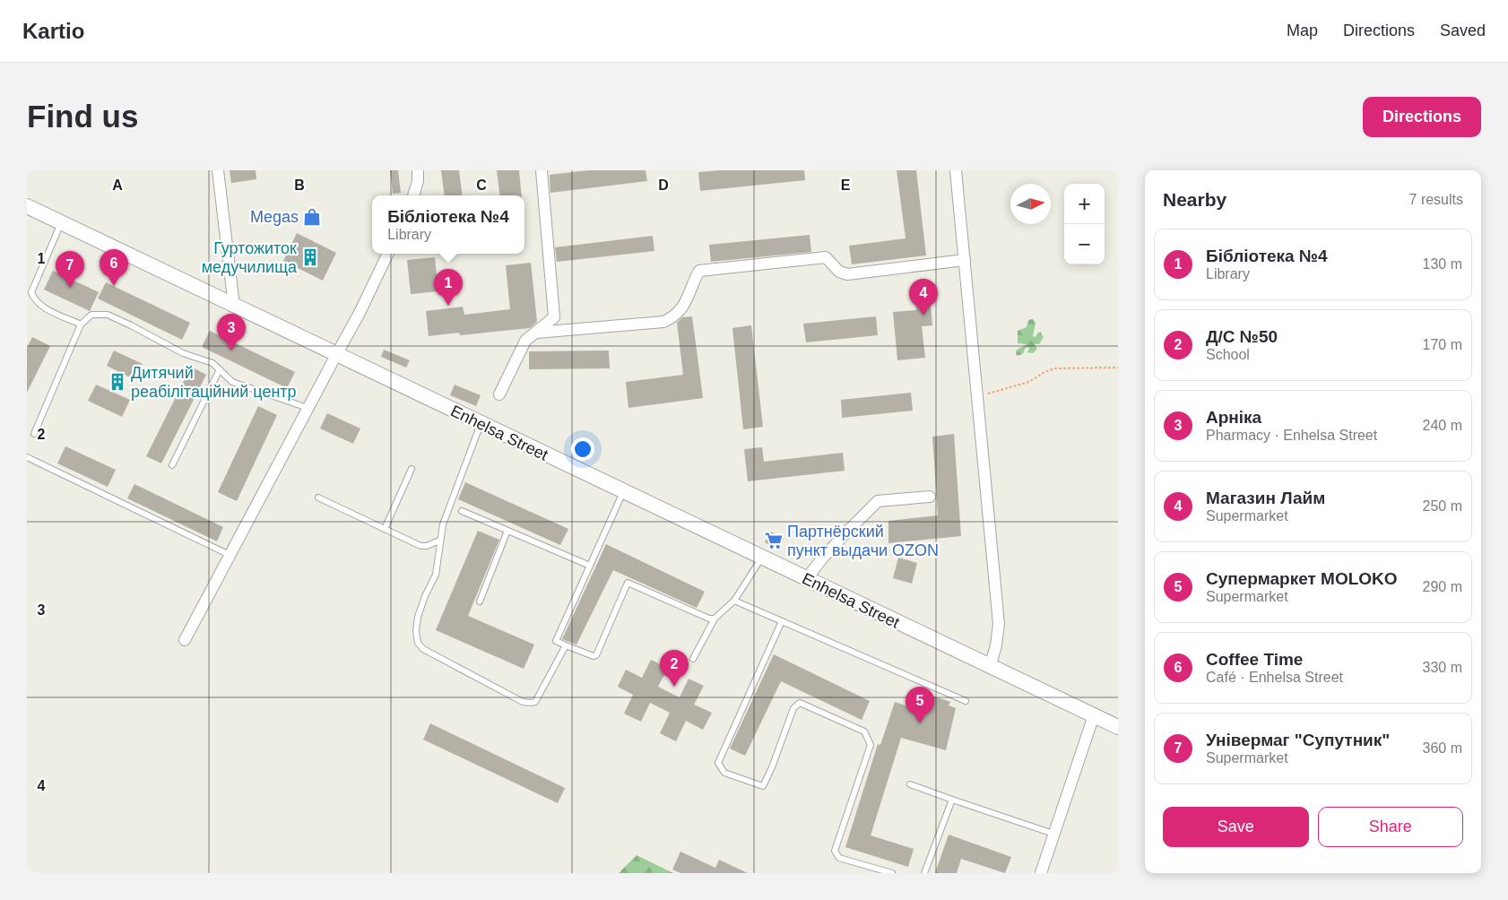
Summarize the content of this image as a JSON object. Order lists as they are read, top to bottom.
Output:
{
  "streets": {
    "street": ["Enhelsa Street"]
  },
  "places": {
    "shop": ["Megas"],
    "building": ["Гуртожиток медучилища", "Дитячий реабілітаційний центр"],
    "supermarket": ["Партнёрский пункт выдачи OZON"]
  },
  "north": "right",
  "page": {
    "header": "Kartio",
    "nav": ["Map", "Directions", "Saved"],
    "buttons": [
      "Directions",
      ["Save", "Share"]
    ],
    "title": "Find us",
    "heading": ["Nearby", "7 results"],
    "map_buttons": ["+", "−"],
    "popup": ["Бібліотека №4", "Library"],
    "list": [
      {
        "mark": "1",
        "name": "Бібліотека №4",
        "note": "Library",
        "value": "130 m"
      },
      {
        "mark": "2",
        "name": "Д/С №50",
        "note": "School",
        "value": "170 m"
      },
      {
        "mark": "3",
        "name": "Арніка",
        "note": "Pharmacy · Enhelsa Street",
        "value": "240 m"
      },
      {
        "mark": "4",
        "name": "Магазин Лайм",
        "note": "Supermarket",
        "value": "250 m"
      },
      {
        "mark": "5",
        "name": "Супермаркет MOLOKO",
        "note": "Supermarket",
        "value": "290 m"
      },
      {
        "mark": "6",
        "name": "Coffee Time",
        "note": "Café · Enhelsa Street",
        "value": "330 m"
      },
      {
        "mark": "7",
        "name": "Універмаг \"Супутник\"",
        "note": "Supermarket",
        "value": "360 m"
      }
    ],
    "pins": [
      "6",
      "7",
      "1",
      "4",
      "3",
      "2",
      "5"
    ]
  },
  "grid": {
    "columns": [
      "A",
      "B",
      "C",
      "D",
      "E"
    ],
    "rows": [
      "1",
      "2",
      "3",
      "4"
    ]
  }
}
